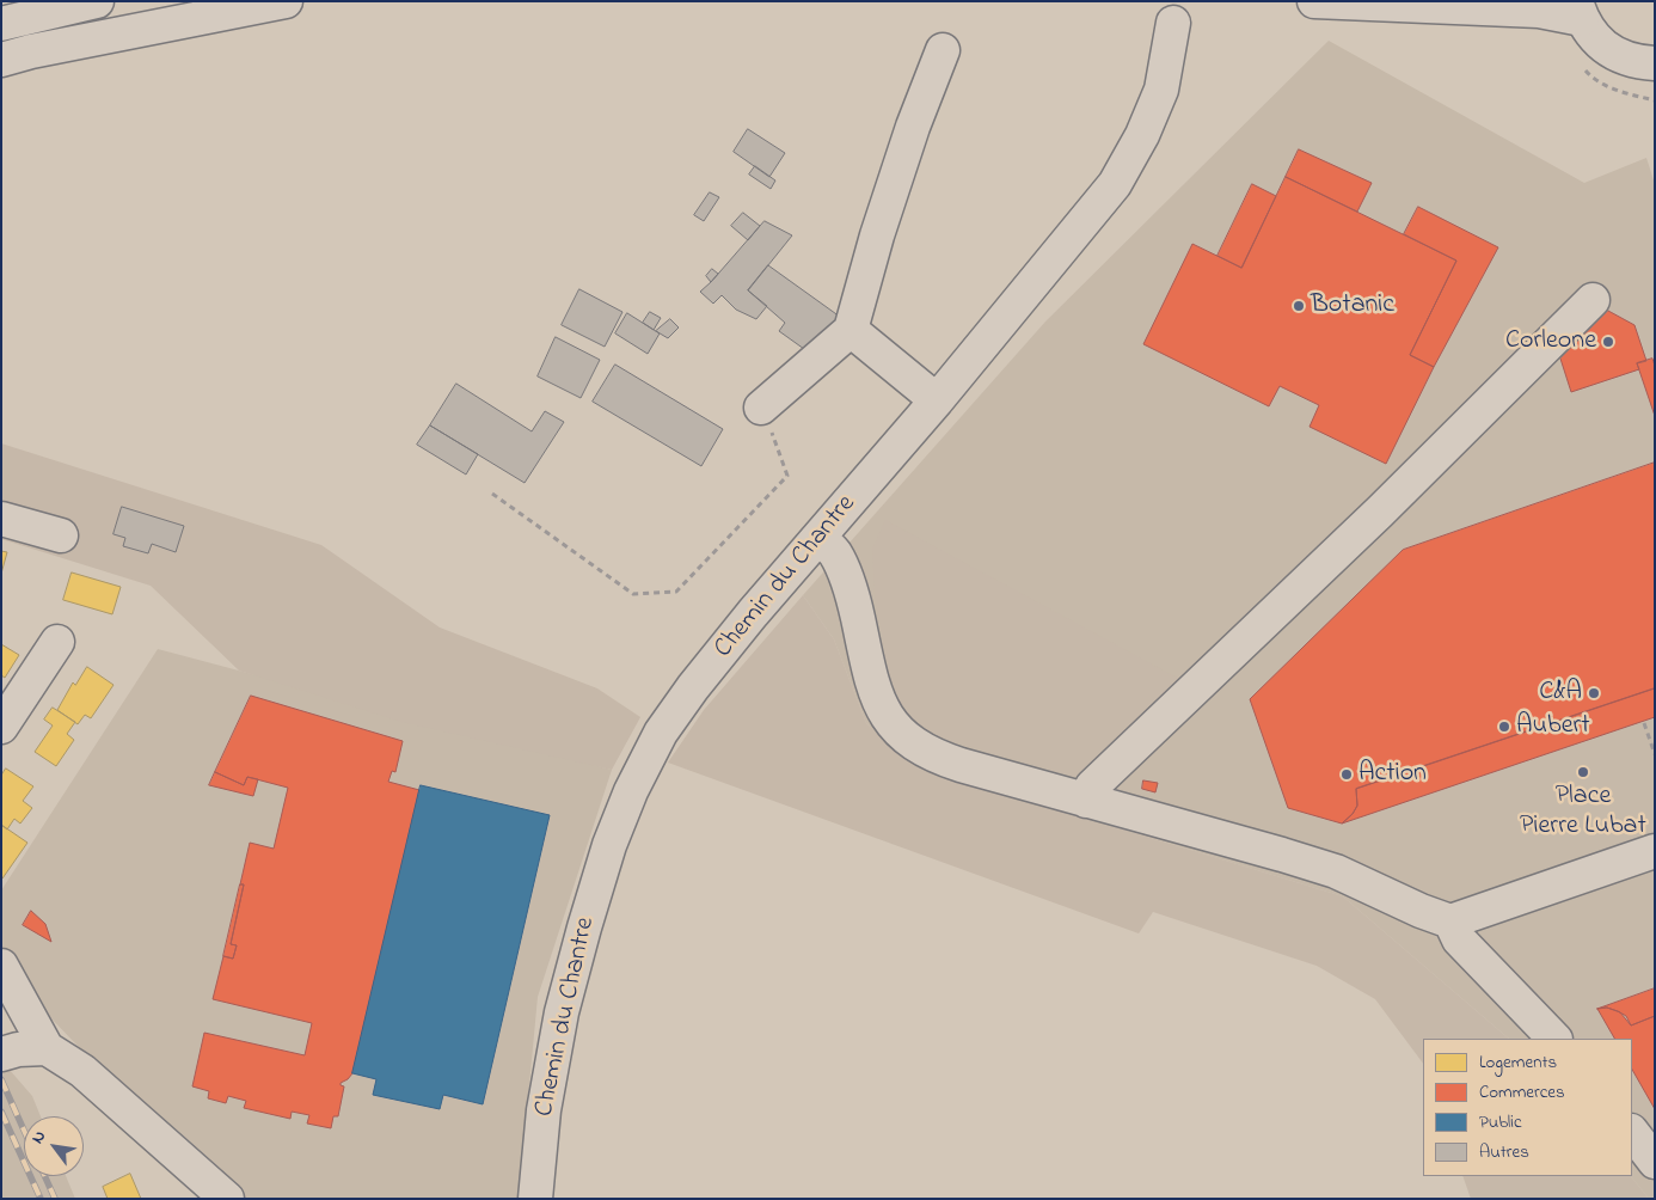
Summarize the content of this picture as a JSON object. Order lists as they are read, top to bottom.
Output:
{
  "streets": {
    "main road": ["Chemin du Chantre"]
  },
  "places": [
    "Botanic",
    "Corleone",
    "C&A",
    "Aubert",
    "Place Pierre Lubat",
    "Action"
  ],
  "legend": [
    "Logements",
    "Commerces",
    "Public",
    "Autres"
  ],
  "north": "top left"
}
